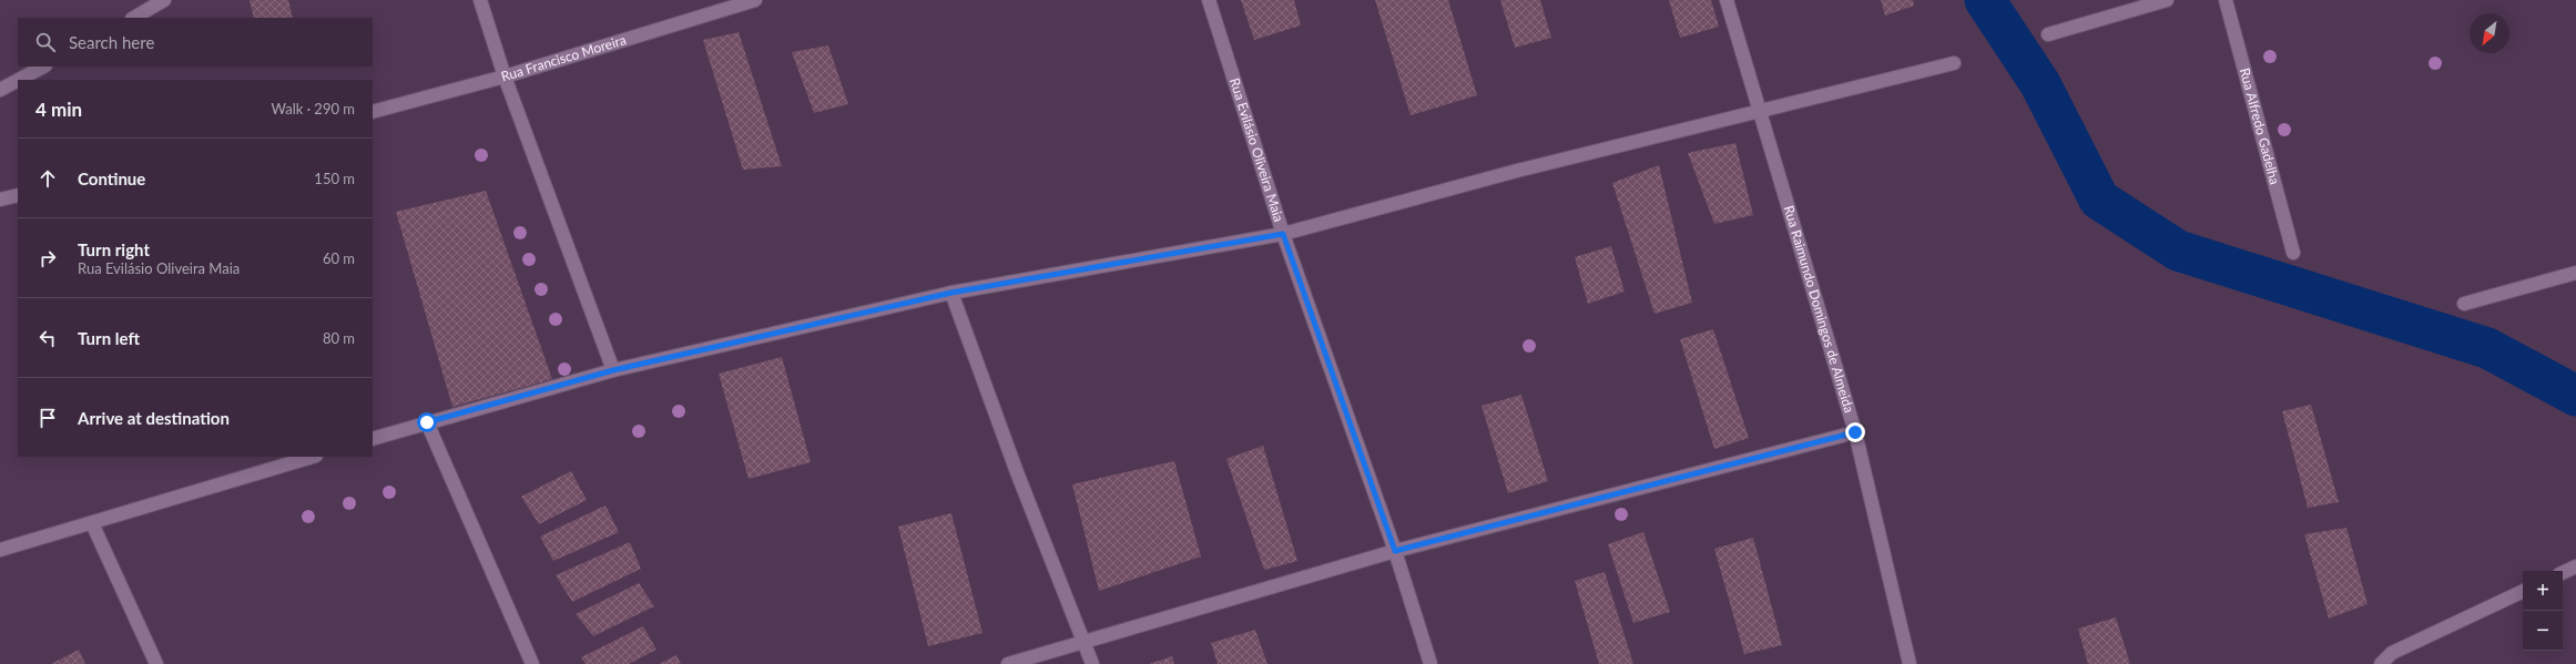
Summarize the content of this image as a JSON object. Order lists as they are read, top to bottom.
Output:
{
  "streets": {
    "street": [
      "Rua Francisco Moreira",
      "Rua Alfredo Gadelha",
      "Rua Evilásio Oliveira Maia",
      "Rua Raimundo Domingos de Almeida"
    ]
  },
  "north": "bottom left",
  "page": {
    "search": "Search here",
    "heading": ["4 min", "Walk · 290 m"],
    "list": [
      ["Continue", "150 m"],
      ["Turn right", "Rua Evilásio Oliveira Maia", "60 m"],
      ["Turn left", "80 m"],
      "Arrive at destination"
    ],
    "map_buttons": ["+", "−"]
  }
}
